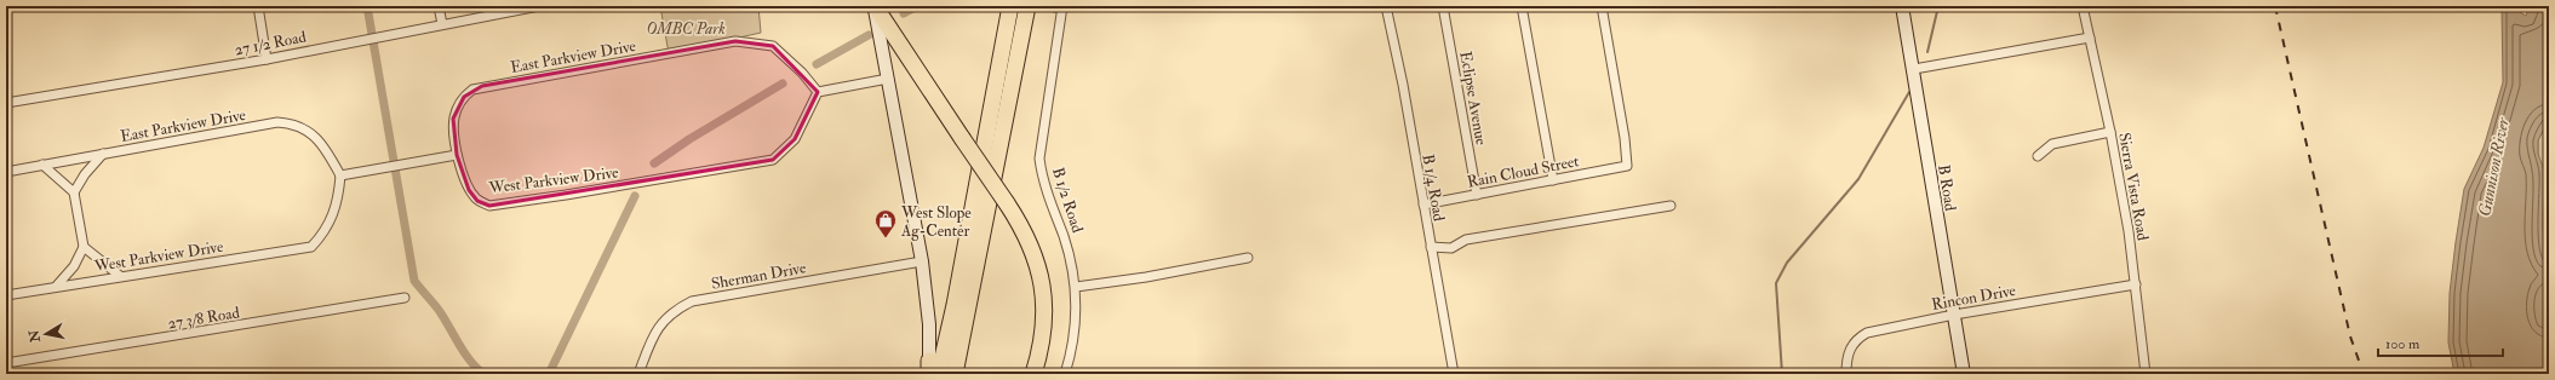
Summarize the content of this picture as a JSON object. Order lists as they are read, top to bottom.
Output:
{
  "streets": {
    "street": [
      "27 1/2 Road",
      "East Parkview Drive",
      "Eclipse Avenue",
      "Rain Cloud Street",
      "West Parkview Drive",
      "Sierra Vista Road",
      "B 1/4 Road",
      "B Road",
      "B 1/2 Road",
      "Sherman Drive",
      "Rincon Drive",
      "27 3/8 Road"
    ]
  },
  "crossings": [
    ["East Parkview Drive", "West Parkview Drive"],
    ["Eclipse Avenue", "Rain Cloud Street"],
    ["Rain Cloud Street", "B 1/4 Road"],
    ["Sierra Vista Road", "Rincon Drive"],
    ["B Road", "Rincon Drive"]
  ],
  "water": ["Gunnison River"],
  "parks": ["OMBC Park"],
  "places": {
    "shop": ["West Slope Ag-Center"]
  },
  "scale_bar": "100 m",
  "north": "left"
}
